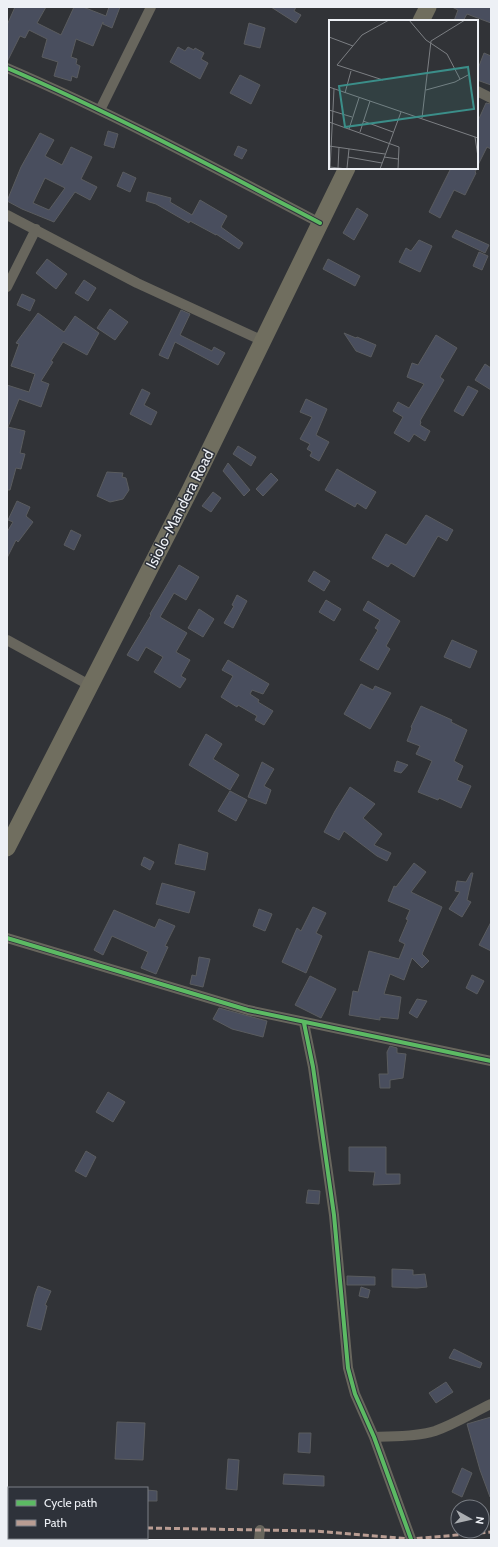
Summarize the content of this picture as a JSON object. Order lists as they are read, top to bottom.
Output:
{
  "streets": {
    "highway": ["Isiolo-Mandera Road"]
  },
  "legend": ["Cycle path", "Path"],
  "north": "right"
}
